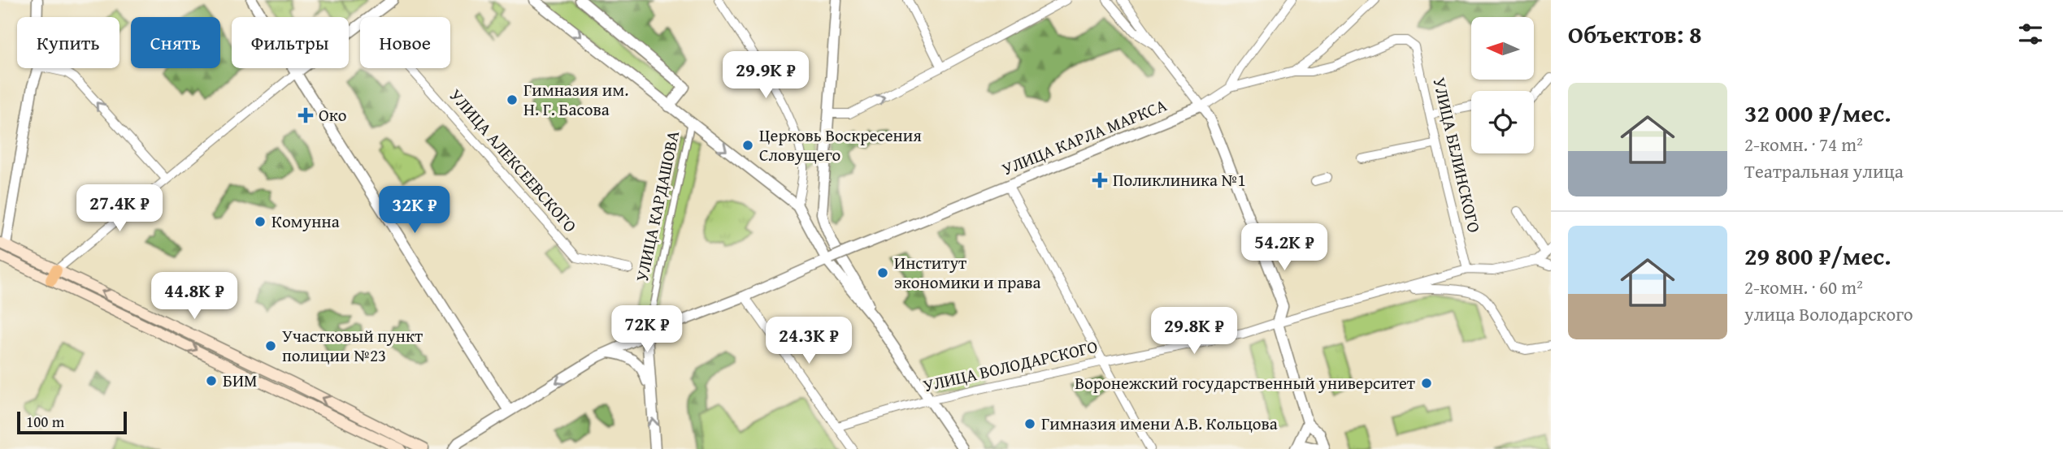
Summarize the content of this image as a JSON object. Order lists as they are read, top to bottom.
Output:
{
  "streets": {
    "street": [
      "УЛИЦА КАРЛА МАРКСА",
      "УЛИЦА БЕЛИНСКОГО",
      "УЛИЦА АЛЕКСЕЕВСКОГО",
      "УЛИЦА КАРДАШОВА",
      "УЛИЦА ВОЛОДАРСКОГО"
    ]
  },
  "crossings": [
    ["УЛИЦА БЕЛИНСКОГО", "УЛИЦА ВОЛОДАРСКОГО"]
  ],
  "places": {
    "other": [
      "Гимназия им. Н. Г. Басова",
      "Церковь Воскресения Словущего",
      "Комунна",
      "Институт экономики и права",
      "Участковый пункт полиции №23",
      "БИМ",
      "Воронежский государственный университет",
      "Гимназия имени А.В. Кольцова"
    ],
    "health": ["Око", "Поликлиника №1"]
  },
  "scale_bar": "100 m",
  "north": "left",
  "page": {
    "heading": "Объектов: 8",
    "chip": [
      "Купить",
      "Снять",
      "Фильтры",
      "Новое"
    ],
    "price": [
      "29.9K ₽",
      "27.4K ₽",
      "32K ₽",
      "54.2K ₽",
      "44.8K ₽",
      "72K ₽",
      "29.8K ₽",
      "24.3K ₽"
    ],
    "list": [
      {
        "name": "32 000 ₽/мес.",
        "note": "2-комн. · 74 m² · Театральная улица"
      },
      {
        "name": "29 800 ₽/мес.",
        "note": "2-комн. · 60 m² · улица Володарского"
      }
    ],
    "scale": "100 m"
  }
}
